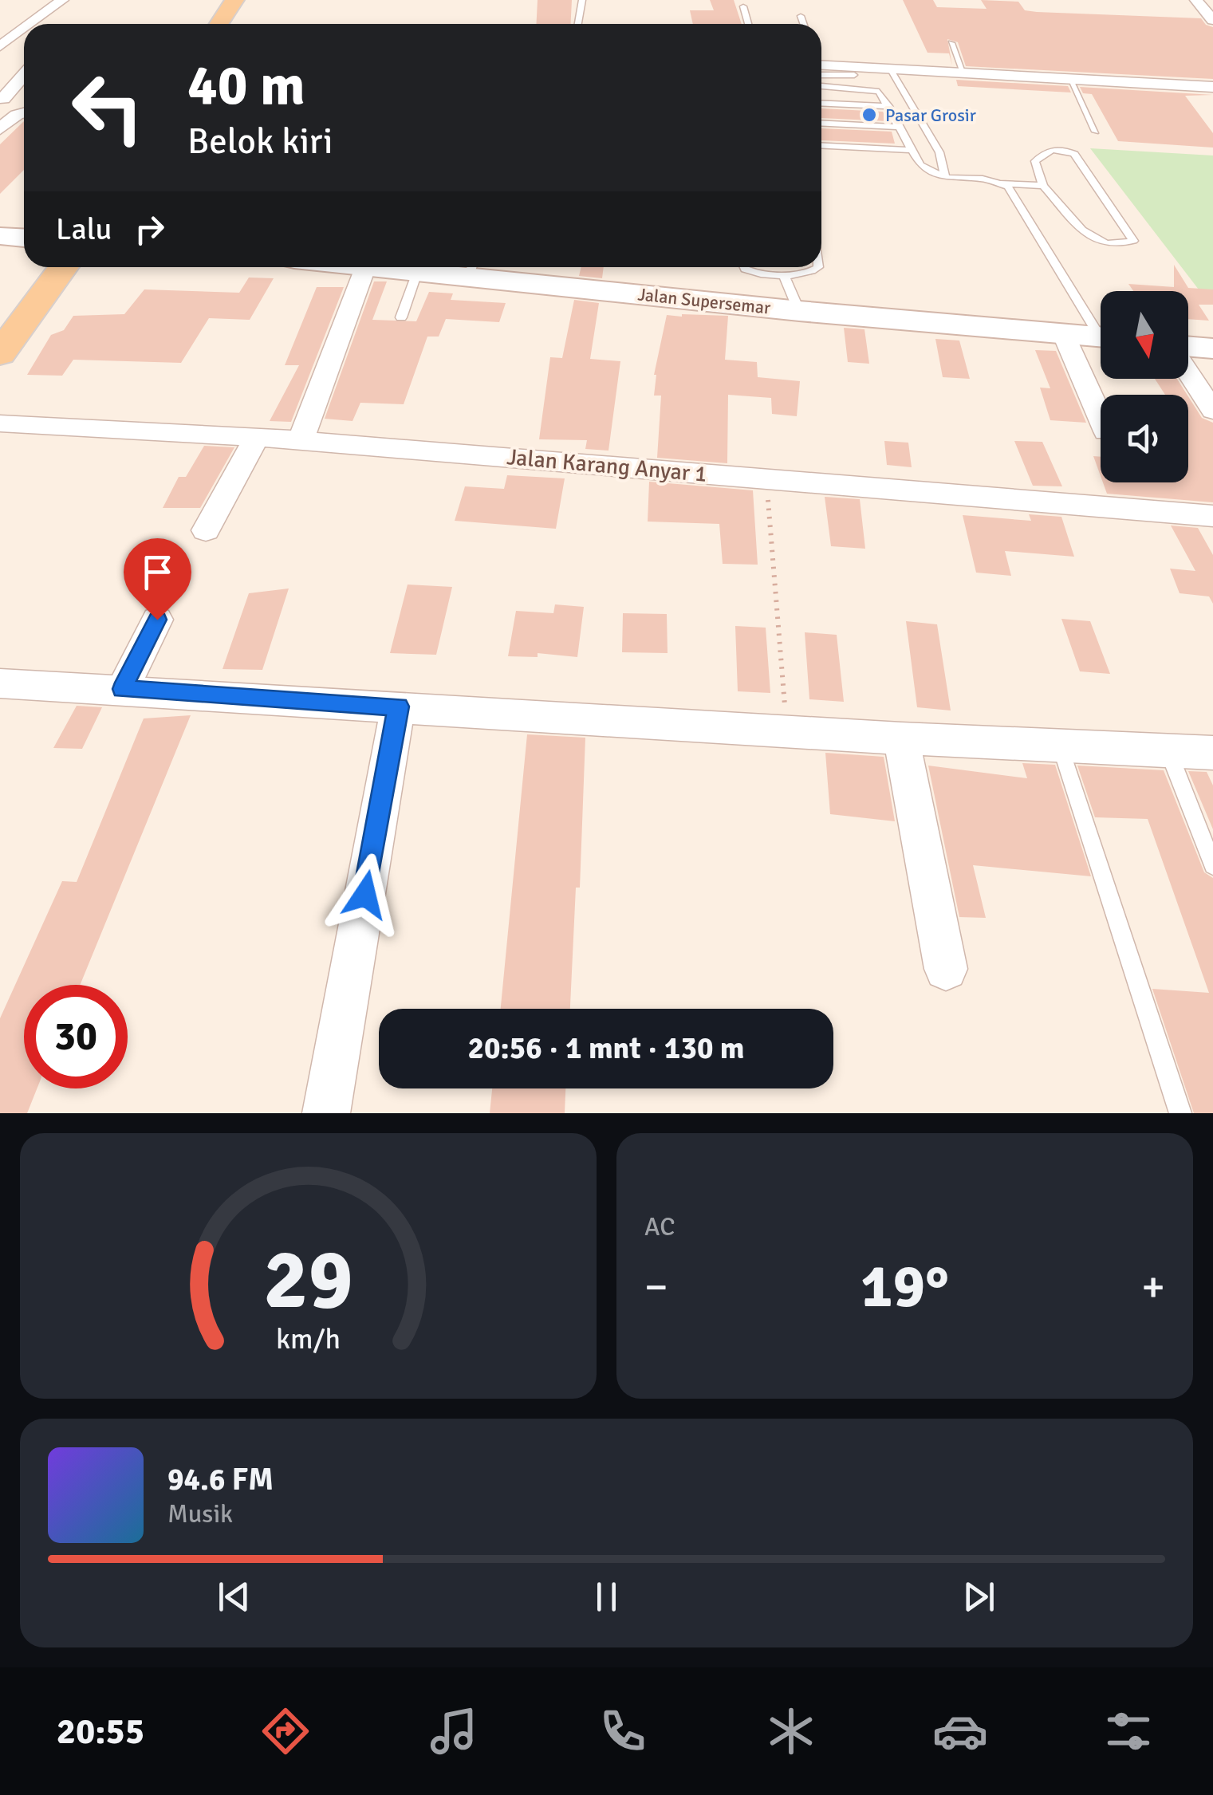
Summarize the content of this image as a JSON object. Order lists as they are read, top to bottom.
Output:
{
  "streets": {
    "main road": ["Jalan Supersemar"],
    "street": ["Jalan Karang Anyar 1"]
  },
  "places": ["Pasar Grosir"],
  "north": "bottom",
  "page": {
    "turn": ["40 m", "Belok kiri"],
    "then": "Lalu",
    "limit": "30",
    "trip": "20:56 · 1 mnt · 130 m",
    "tile": "AC",
    "heat": ["−", "19°", "+"],
    "song": ["94.6 FM", "Musik"],
    "tabs": "20:55",
    "gauge": ["29", "km/h"]
  }
}
